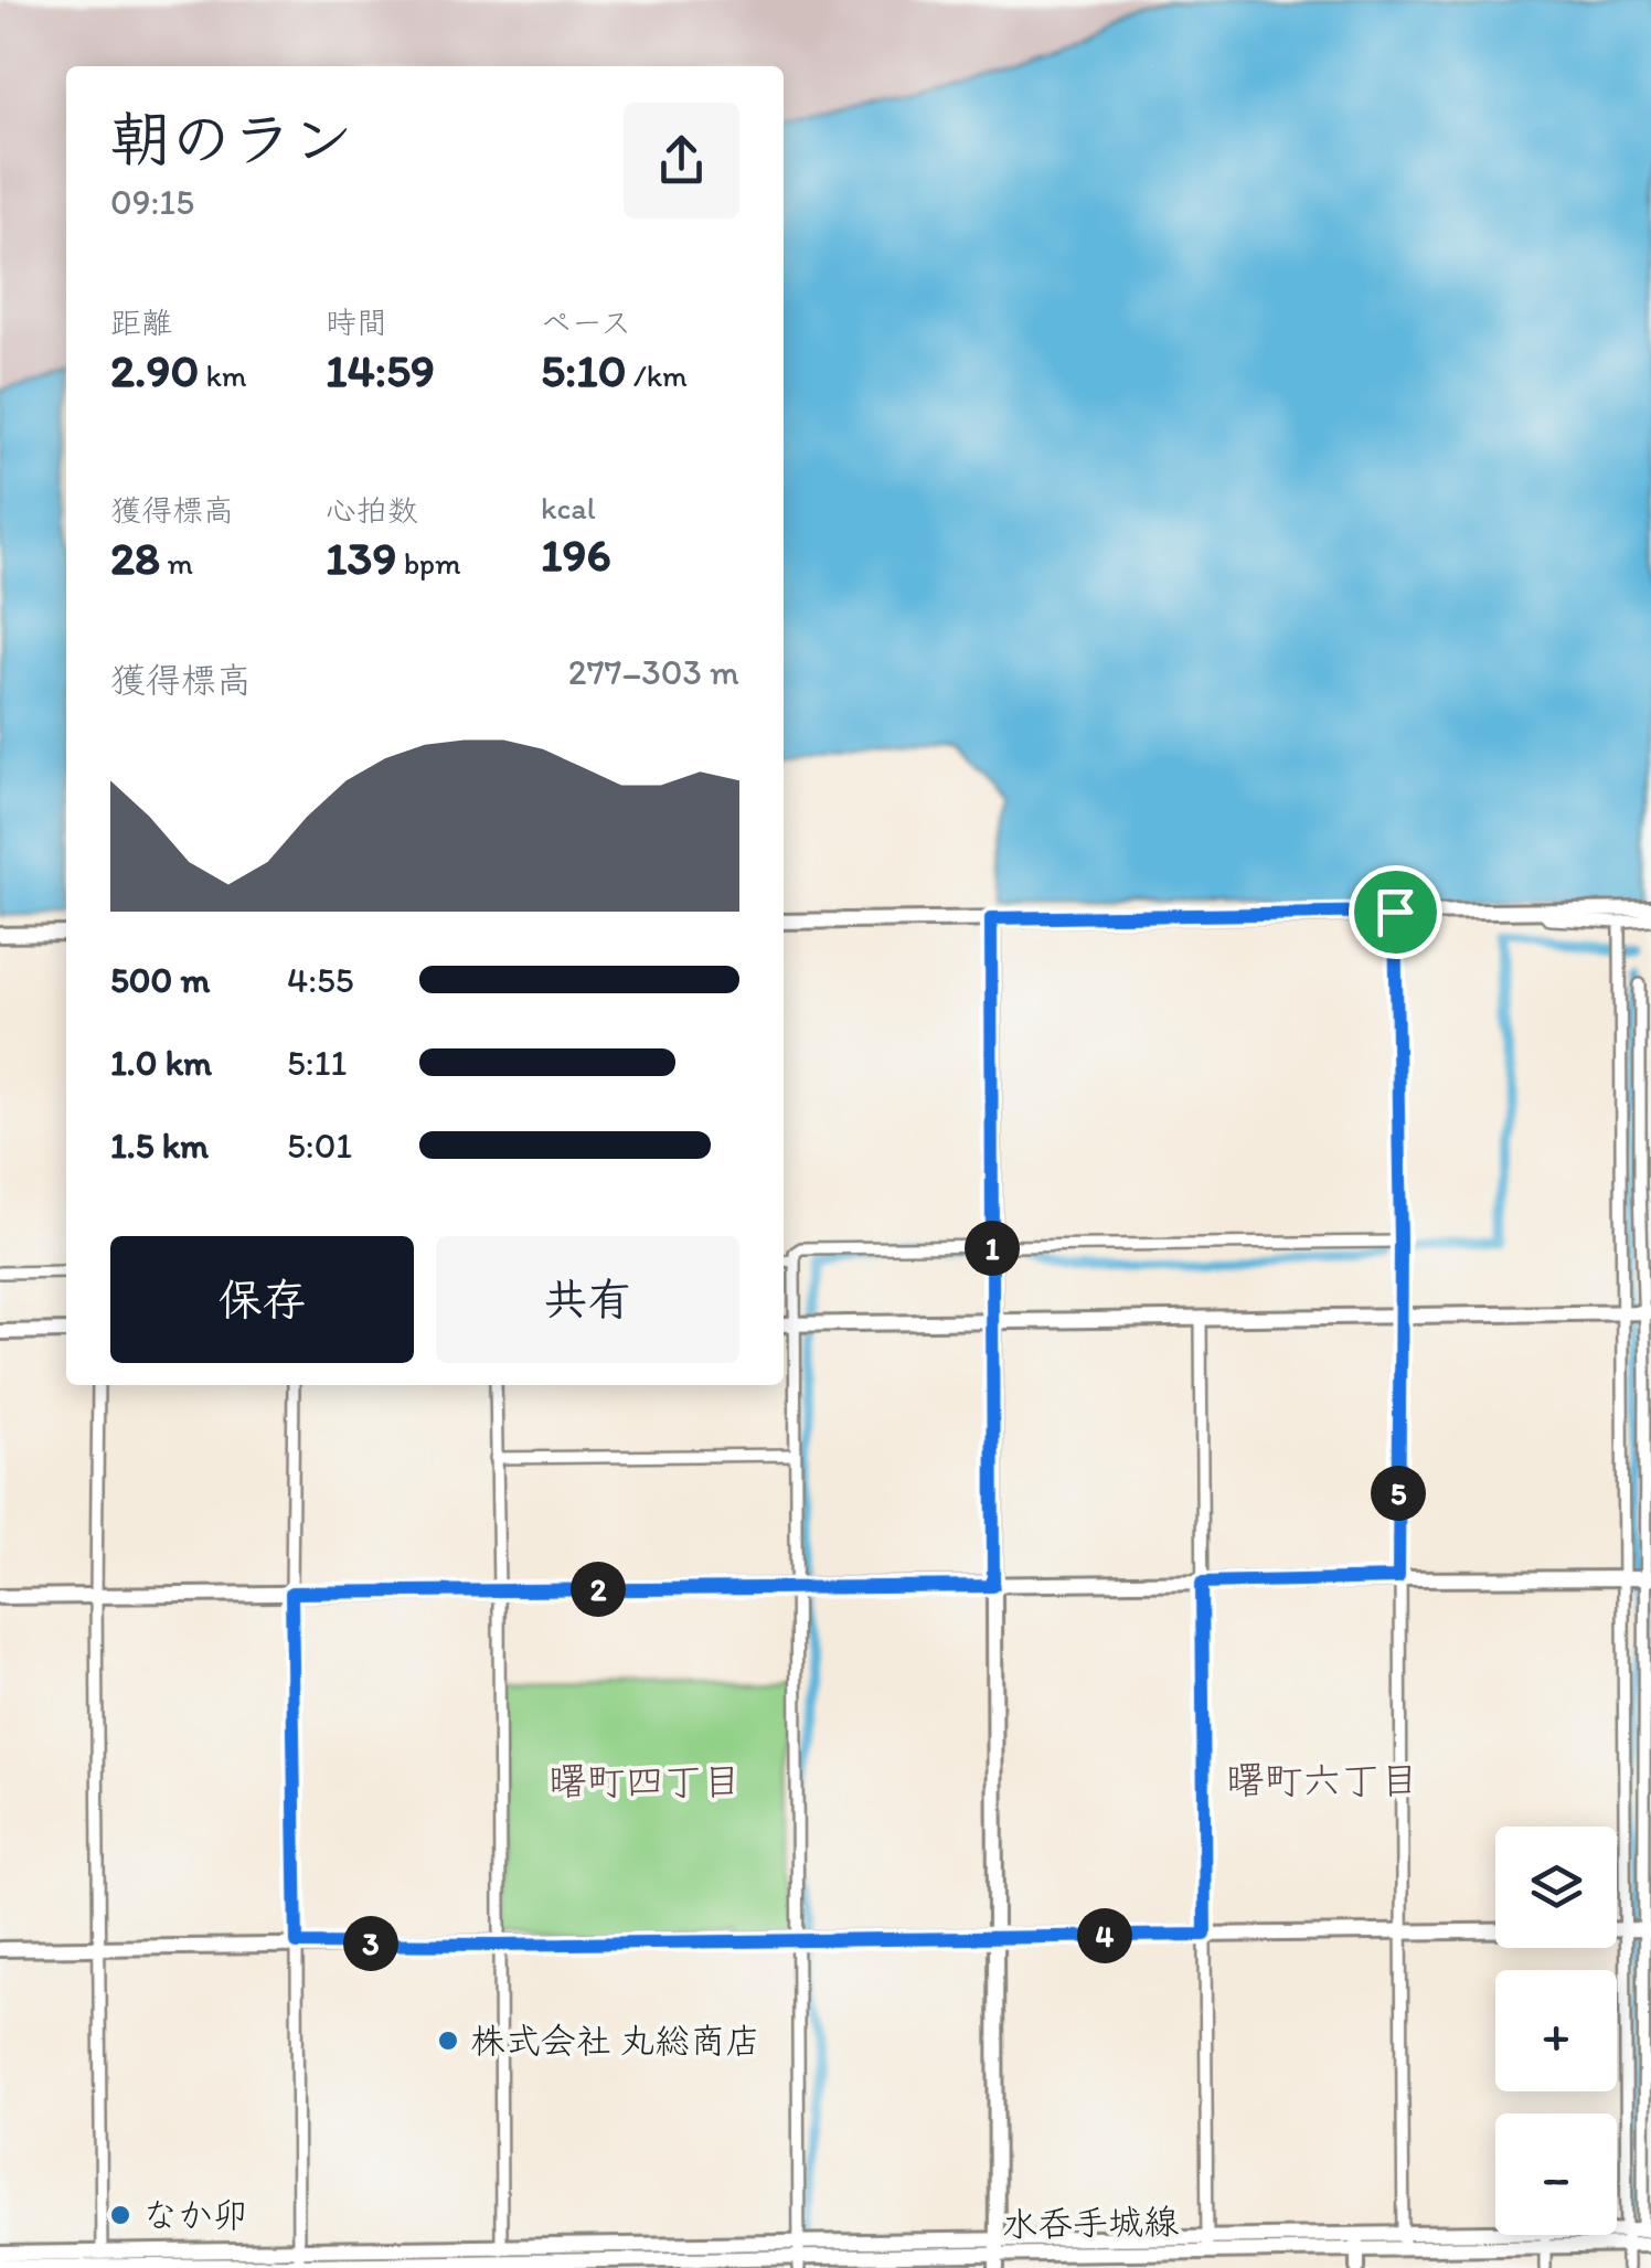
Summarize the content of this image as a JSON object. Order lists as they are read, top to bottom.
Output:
{
  "streets": {
    "street": ["水呑手城線"]
  },
  "districts": ["曙町六丁目", "曙町四丁目"],
  "places": ["株式会社 丸総商店", "なか卯"],
  "page": {
    "heading": ["朝のラン", "09:15"],
    "stats": [
      ["距離", "2.90 km"],
      ["時間", "14:59"],
      ["ペース", "5:10 /km"],
      ["獲得標高", "28 m"],
      ["心拍数", "139 bpm"],
      ["kcal", "196"]
    ],
    "chart": ["獲得標高", "277–303 m"],
    "list": [
      {
        "name": "500 m",
        "note": "4:55"
      },
      {
        "name": "1.0 km",
        "note": "5:11"
      },
      {
        "name": "1.5 km",
        "note": "5:01"
      }
    ],
    "buttons": ["保存", "共有"],
    "pins": [
      "1",
      "5",
      "2",
      "4",
      "3"
    ],
    "map_buttons": ["+", "−"]
  }
}
